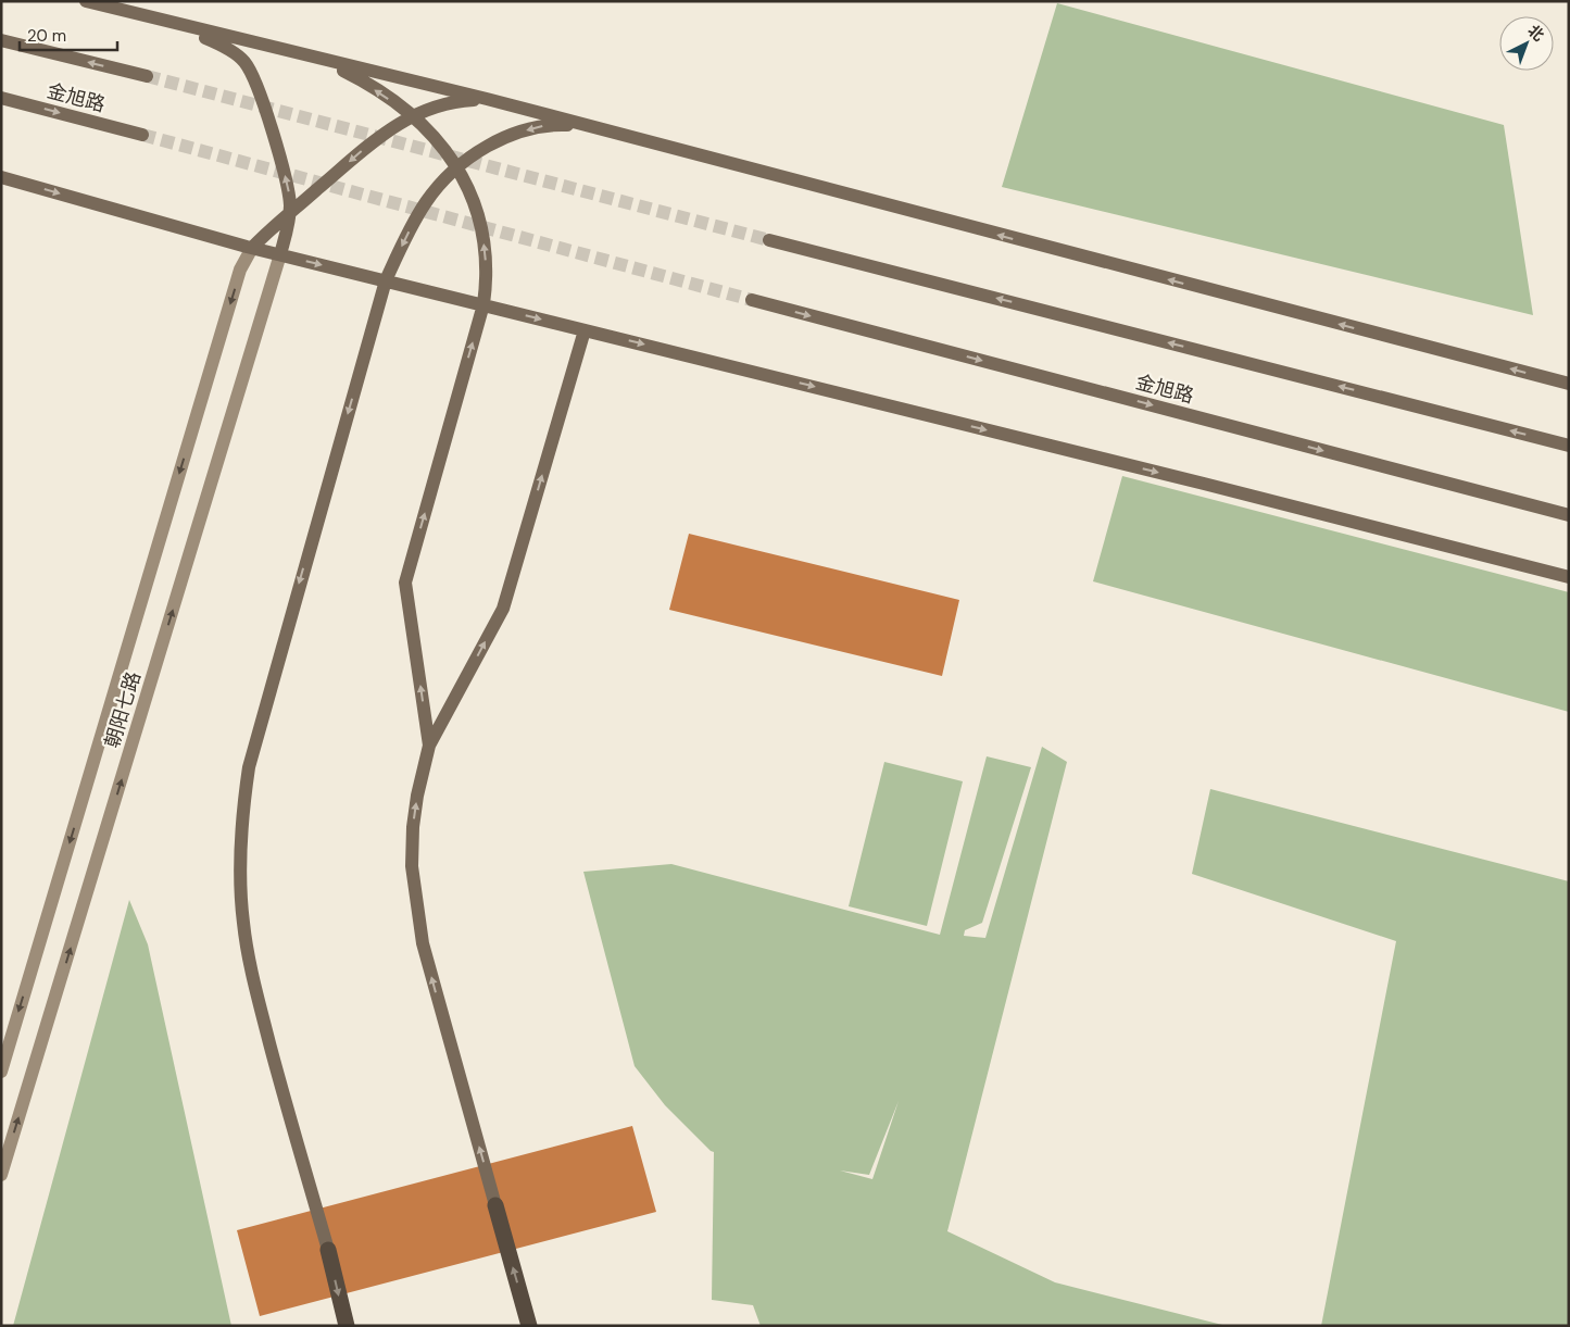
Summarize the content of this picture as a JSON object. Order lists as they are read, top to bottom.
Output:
{
  "streets": {
    "main road": ["金旭路"],
    "street": ["朝阳七路"]
  },
  "scale_bar": "20 m",
  "north": "top right"
}
